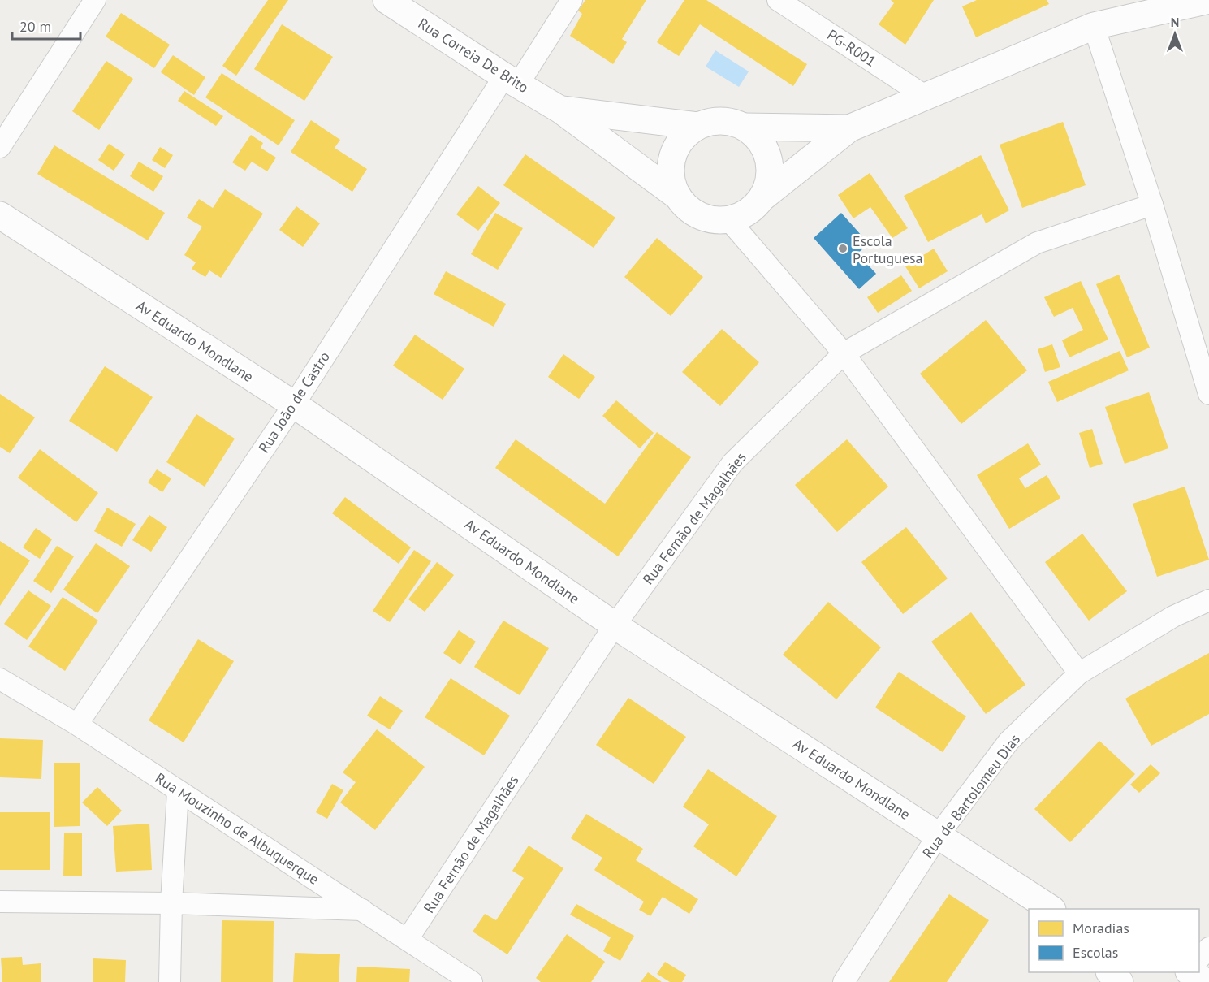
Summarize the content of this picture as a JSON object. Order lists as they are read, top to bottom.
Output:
{
  "streets": {
    "street": [
      "PG-R001",
      "Rua Correia De Brito",
      "Av Eduardo Mondlane",
      "Rua João de Castro",
      "Rua Fernão de Magalhães",
      "Rua de Bartolomeu Dias",
      "Rua Mouzinho de Albuquerque"
    ]
  },
  "crossings": [
    ["Rua Correia De Brito", "Rua João de Castro"],
    ["Av Eduardo Mondlane", "Rua João de Castro"],
    ["Av Eduardo Mondlane", "Rua Fernão de Magalhães"],
    ["Av Eduardo Mondlane", "Rua de Bartolomeu Dias"],
    ["Rua João de Castro", "Rua Mouzinho de Albuquerque"],
    ["Rua Fernão de Magalhães", "Rua Mouzinho de Albuquerque"]
  ],
  "places": ["Escola Portuguesa"],
  "legend": ["Moradias", "Escolas"],
  "scale_bar": "20 m",
  "north": "top"
}
